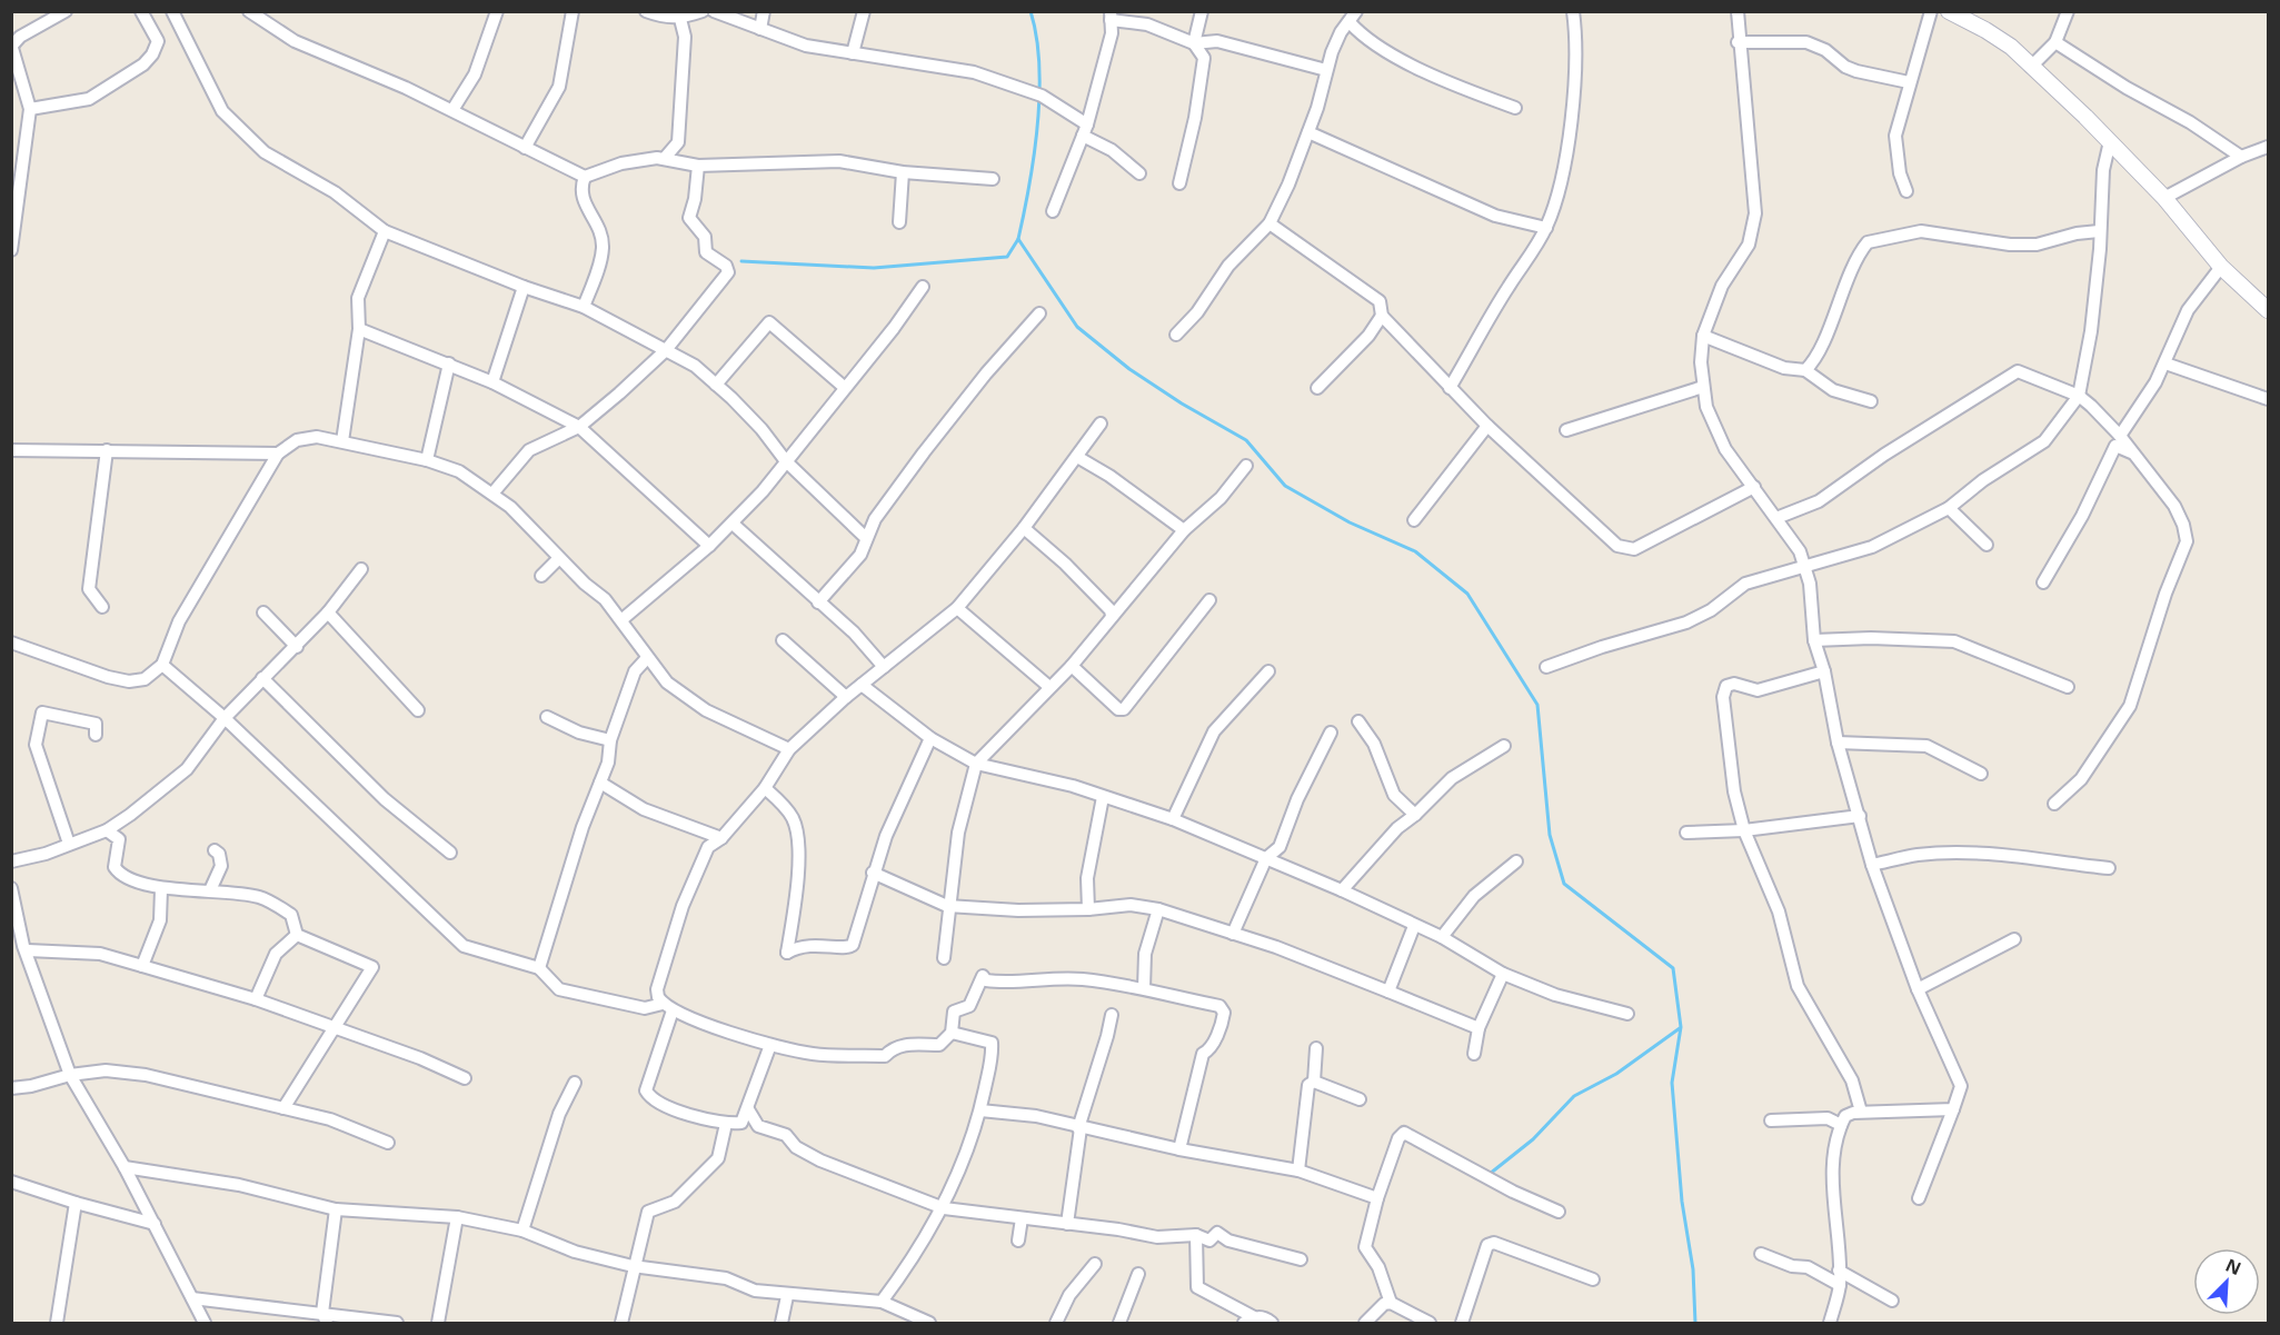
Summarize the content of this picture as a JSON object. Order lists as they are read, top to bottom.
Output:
{
  "north": "top right"
}
